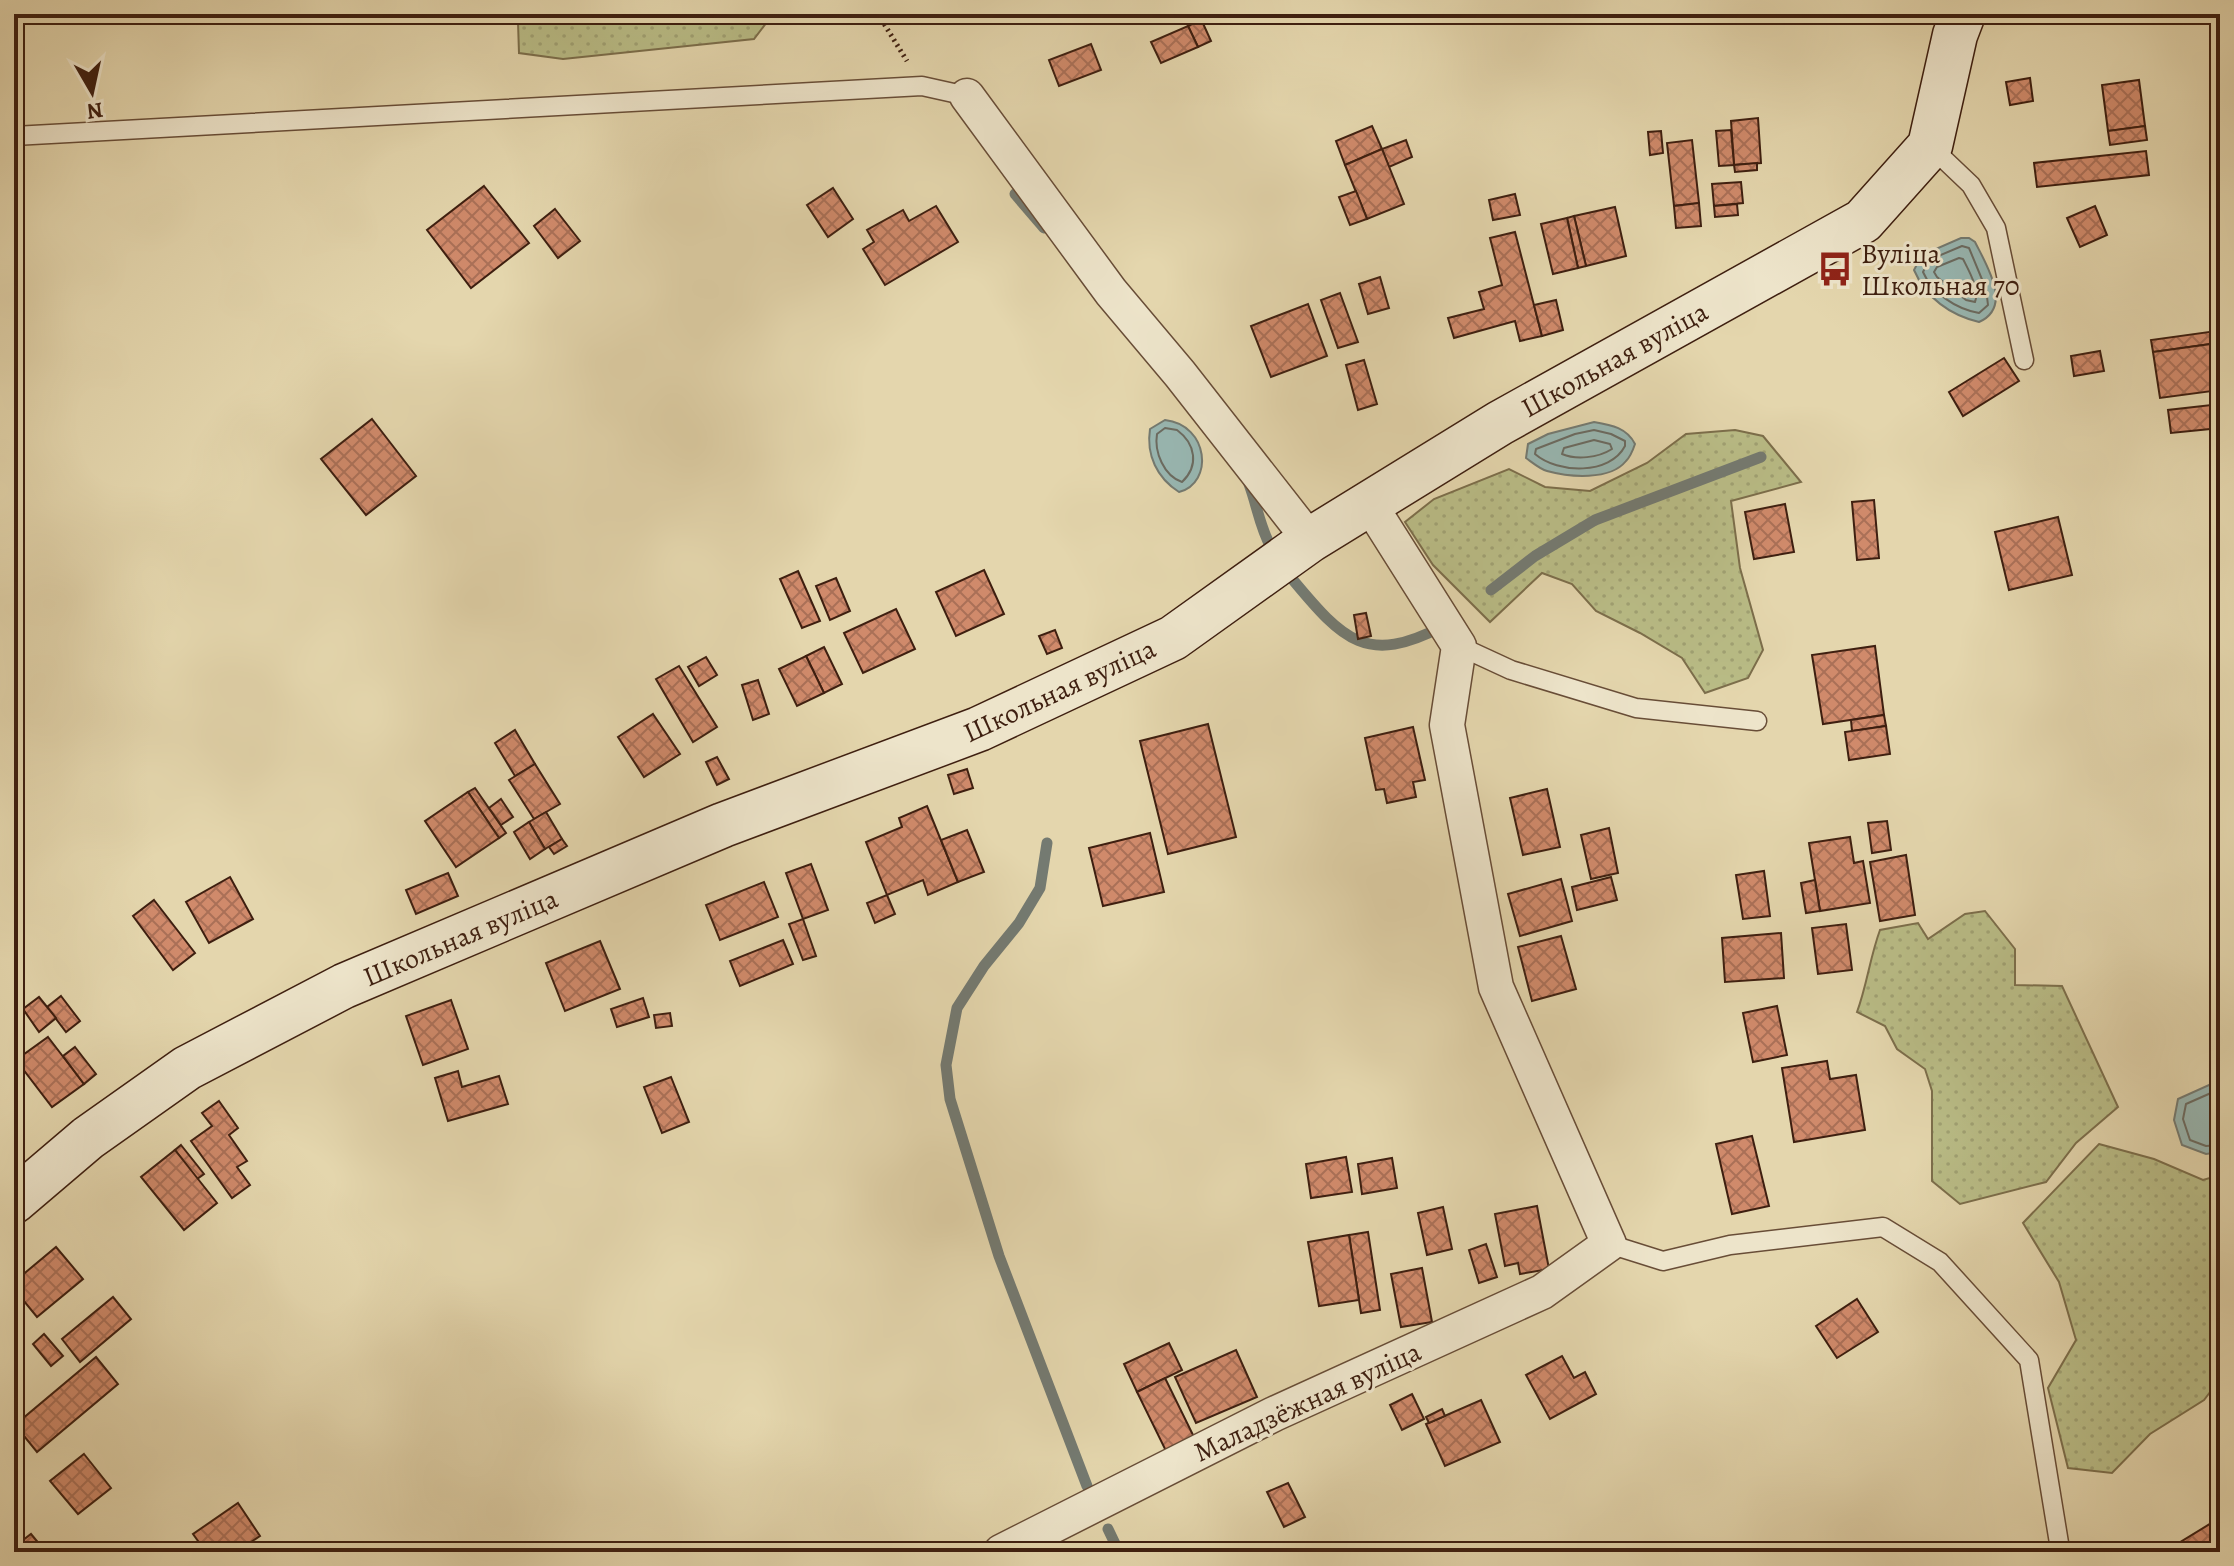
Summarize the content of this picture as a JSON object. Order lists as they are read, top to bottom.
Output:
{
  "streets": {
    "street": ["Школьная вуліца", "Маладзёжная вуліца"]
  },
  "places": {
    "bus stop": ["Вуліца Школьная 70"]
  },
  "north": "bottom"
}
